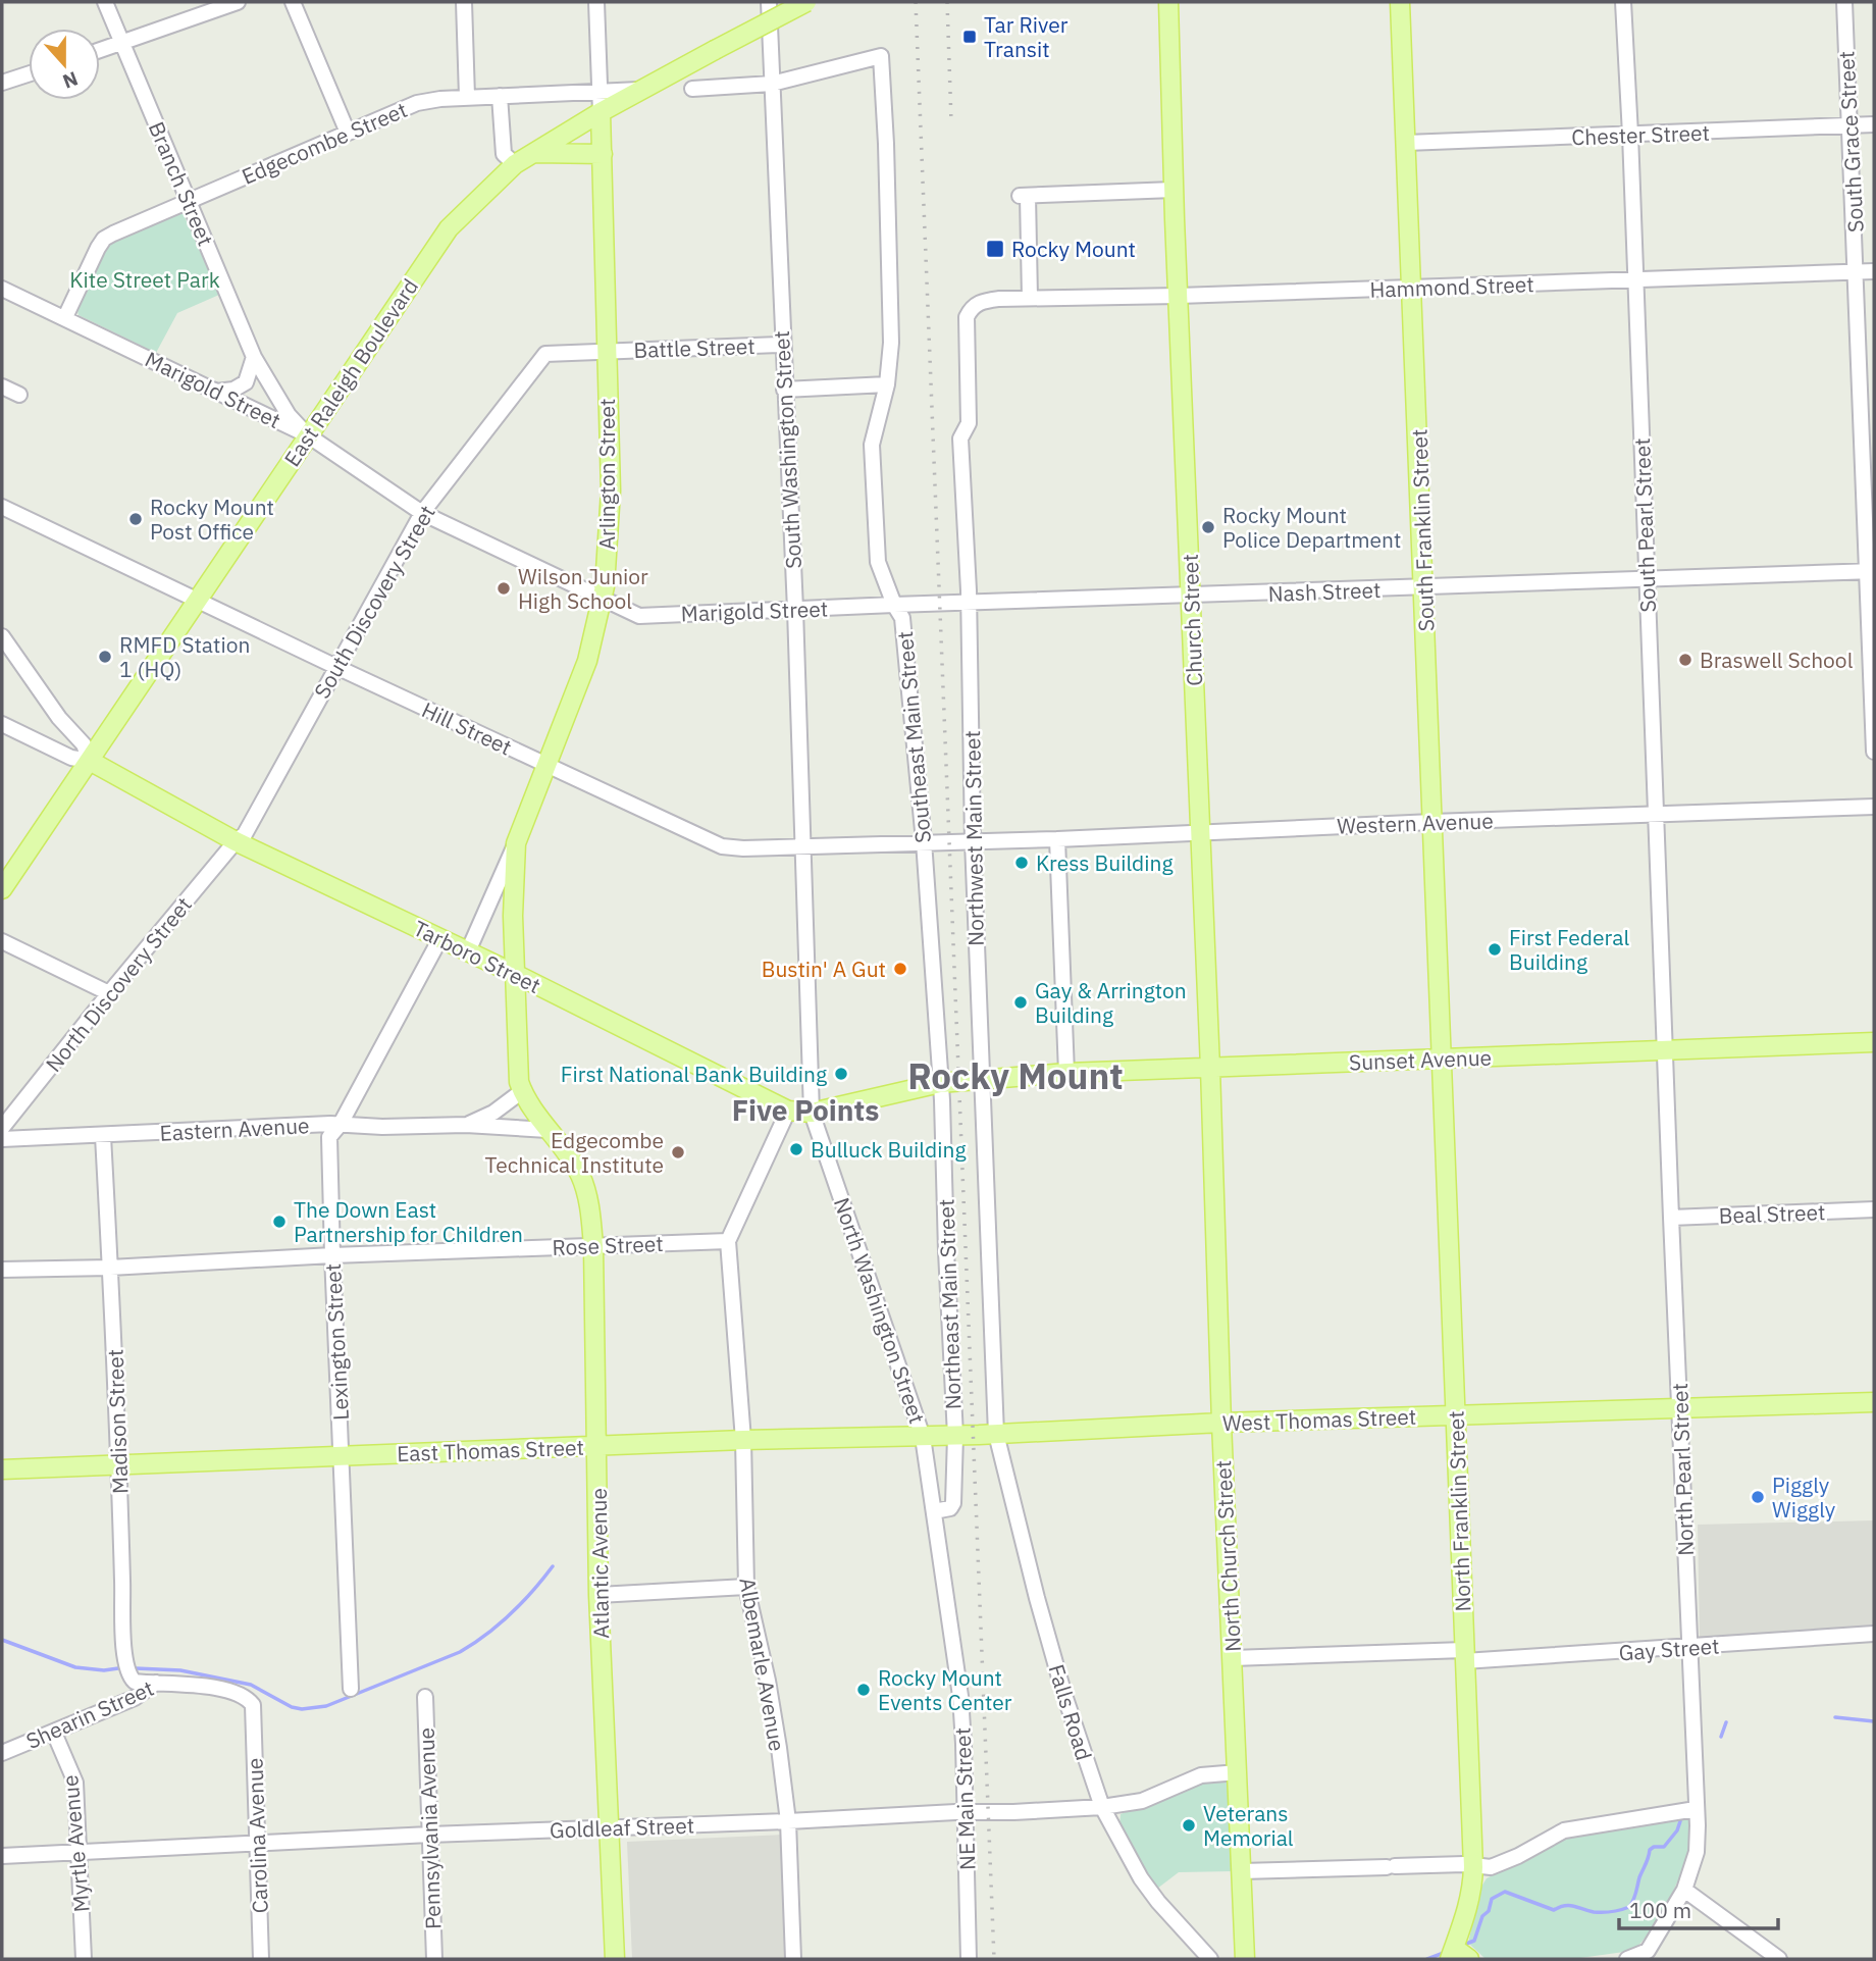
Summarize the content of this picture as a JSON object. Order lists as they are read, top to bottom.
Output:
{
  "streets": {
    "main road": [
      "East Raleigh Boulevard",
      "Arlington Street",
      "South Franklin Street",
      "Church Street",
      "Tarboro Street",
      "Sunset Avenue",
      "West Thomas Street",
      "East Thomas Street",
      "North Franklin Street",
      "North Church Street",
      "Atlantic Avenue"
    ],
    "street": [
      "Chester Street",
      "South Grace Street",
      "Edgecombe Street",
      "Branch Street",
      "Hammond Street",
      "Battle Street",
      "Marigold Street",
      "South Washington Street",
      "South Pearl Street",
      "Nash Street",
      "South Discovery Street",
      "Hill Street",
      "Southeast Main Street",
      "Western Avenue",
      "Northwest Main Street",
      "North Discovery Street",
      "Eastern Avenue",
      "Beal Street",
      "Rose Street",
      "Northeast Main Street",
      "North Washington Street",
      "Lexington Street",
      "Madison Street",
      "North Pearl Street",
      "Gay Street",
      "Albemarle Avenue",
      "Falls Road",
      "Shearin Street",
      "NE Main Street",
      "Goldleaf Street",
      "Pennsylvania Avenue",
      "Carolina Avenue",
      "Myrtle Avenue"
    ]
  },
  "crossings": [
    ["Chester Street", "South Grace Street"],
    ["Chester Street", "South Pearl Street"],
    ["Chester Street", "South Franklin Street"],
    ["South Grace Street", "Hammond Street"],
    ["South Grace Street", "Nash Street"],
    ["Edgecombe Street", "Branch Street"],
    ["Edgecombe Street", "East Raleigh Boulevard"],
    ["Edgecombe Street", "Marigold Street"],
    ["Edgecombe Street", "Arlington Street"],
    ["Branch Street", "East Raleigh Boulevard"],
    ["Branch Street", "Marigold Street"],
    ["Hammond Street", "South Pearl Street"],
    ["Hammond Street", "South Franklin Street"],
    ["Hammond Street", "Church Street"],
    ["Hammond Street", "Northwest Main Street"],
    ["Battle Street", "South Washington Street"],
    ["Battle Street", "Arlington Street"],
    ["Battle Street", "South Discovery Street"],
    ["East Raleigh Boulevard", "Marigold Street"],
    ["East Raleigh Boulevard", "Arlington Street"],
    ["East Raleigh Boulevard", "Hill Street"],
    ["East Raleigh Boulevard", "Tarboro Street"],
    ["Marigold Street", "South Washington Street"],
    ["Marigold Street", "Arlington Street"],
    ["Marigold Street", "Nash Street"],
    ["Marigold Street", "South Discovery Street"],
    ["Marigold Street", "Southeast Main Street"],
    ["South Washington Street", "Hill Street"],
    ["South Washington Street", "Southeast Main Street"],
    ["South Washington Street", "Tarboro Street"],
    ["South Washington Street", "North Washington Street"],
    ["Arlington Street", "South Discovery Street"],
    ["Arlington Street", "Hill Street"],
    ["Arlington Street", "Tarboro Street"],
    ["Arlington Street", "Atlantic Avenue"],
    ["South Pearl Street", "Nash Street"],
    ["South Pearl Street", "Western Avenue"],
    ["South Pearl Street", "Sunset Avenue"],
    ["South Pearl Street", "North Pearl Street"],
    ["South Franklin Street", "Nash Street"],
    ["South Franklin Street", "Western Avenue"],
    ["South Franklin Street", "Sunset Avenue"],
    ["South Franklin Street", "North Franklin Street"],
    ["Nash Street", "Church Street"],
    ["Nash Street", "Northwest Main Street"],
    ["South Discovery Street", "Hill Street"],
    ["South Discovery Street", "Tarboro Street"],
    ["South Discovery Street", "North Discovery Street"],
    ["Church Street", "Western Avenue"],
    ["Church Street", "Sunset Avenue"],
    ["Church Street", "North Church Street"],
    ["Hill Street", "Southeast Main Street"],
    ["Hill Street", "Western Avenue"],
    ["Southeast Main Street", "Tarboro Street"],
    ["Southeast Main Street", "Northeast Main Street"],
    ["Western Avenue", "Northwest Main Street"],
    ["Northwest Main Street", "Tarboro Street"],
    ["Northwest Main Street", "Sunset Avenue"],
    ["Northwest Main Street", "West Thomas Street"],
    ["Northwest Main Street", "East Thomas Street"],
    ["Northwest Main Street", "Falls Road"],
    ["Tarboro Street", "North Discovery Street"],
    ["Tarboro Street", "Sunset Avenue"],
    ["Tarboro Street", "Northeast Main Street"],
    ["Tarboro Street", "North Washington Street"],
    ["Tarboro Street", "Lexington Street"],
    ["Tarboro Street", "Atlantic Avenue"],
    ["Sunset Avenue", "North Pearl Street"],
    ["Sunset Avenue", "North Franklin Street"],
    ["Sunset Avenue", "North Church Street"],
    ["Eastern Avenue", "Lexington Street"],
    ["Eastern Avenue", "Madison Street"],
    ["Eastern Avenue", "Atlantic Avenue"],
    ["Beal Street", "North Pearl Street"],
    ["Rose Street", "Lexington Street"],
    ["Rose Street", "Madison Street"],
    ["Rose Street", "Atlantic Avenue"],
    ["Rose Street", "Albemarle Avenue"],
    ["Northeast Main Street", "North Washington Street"],
    ["Northeast Main Street", "East Thomas Street"],
    ["Northeast Main Street", "NE Main Street"],
    ["North Washington Street", "East Thomas Street"],
    ["North Washington Street", "NE Main Street"],
    ["Lexington Street", "East Thomas Street"],
    ["West Thomas Street", "East Thomas Street"],
    ["West Thomas Street", "North Pearl Street"],
    ["West Thomas Street", "North Franklin Street"],
    ["West Thomas Street", "North Church Street"],
    ["West Thomas Street", "Falls Road"],
    ["Madison Street", "East Thomas Street"],
    ["Madison Street", "Shearin Street"],
    ["East Thomas Street", "Atlantic Avenue"],
    ["East Thomas Street", "Albemarle Avenue"],
    ["East Thomas Street", "Falls Road"],
    ["North Pearl Street", "Gay Street"],
    ["North Franklin Street", "Gay Street"],
    ["North Church Street", "Gay Street"],
    ["North Church Street", "Goldleaf Street"],
    ["Atlantic Avenue", "Goldleaf Street"],
    ["Albemarle Avenue", "Goldleaf Street"],
    ["Falls Road", "Goldleaf Street"],
    ["Shearin Street", "Carolina Avenue"],
    ["Shearin Street", "Myrtle Avenue"],
    ["NE Main Street", "Goldleaf Street"],
    ["Goldleaf Street", "Pennsylvania Avenue"],
    ["Goldleaf Street", "Carolina Avenue"],
    ["Goldleaf Street", "Myrtle Avenue"]
  ],
  "districts": ["Rocky Mount", "Five Points"],
  "parks": ["Kite Street Park"],
  "places": {
    "transit": ["Tar River Transit", "Rocky Mount"],
    "other": [
      "Rocky Mount Post Office",
      "Rocky Mount Police Department",
      "Wilson Junior High School",
      "RMFD Station 1 (HQ)",
      "Braswell School",
      "Kress Building",
      "First Federal Building",
      "Bustin' A Gut",
      "Gay & Arrington Building",
      "First National Bank Building",
      "Bulluck Building",
      "Edgecombe Technical Institute",
      "The Down East Partnership for Children",
      "Piggly Wiggly",
      "Rocky Mount Events Center",
      "Veterans Memorial"
    ]
  },
  "scale_bar": "100 m",
  "north": "bottom"
}
